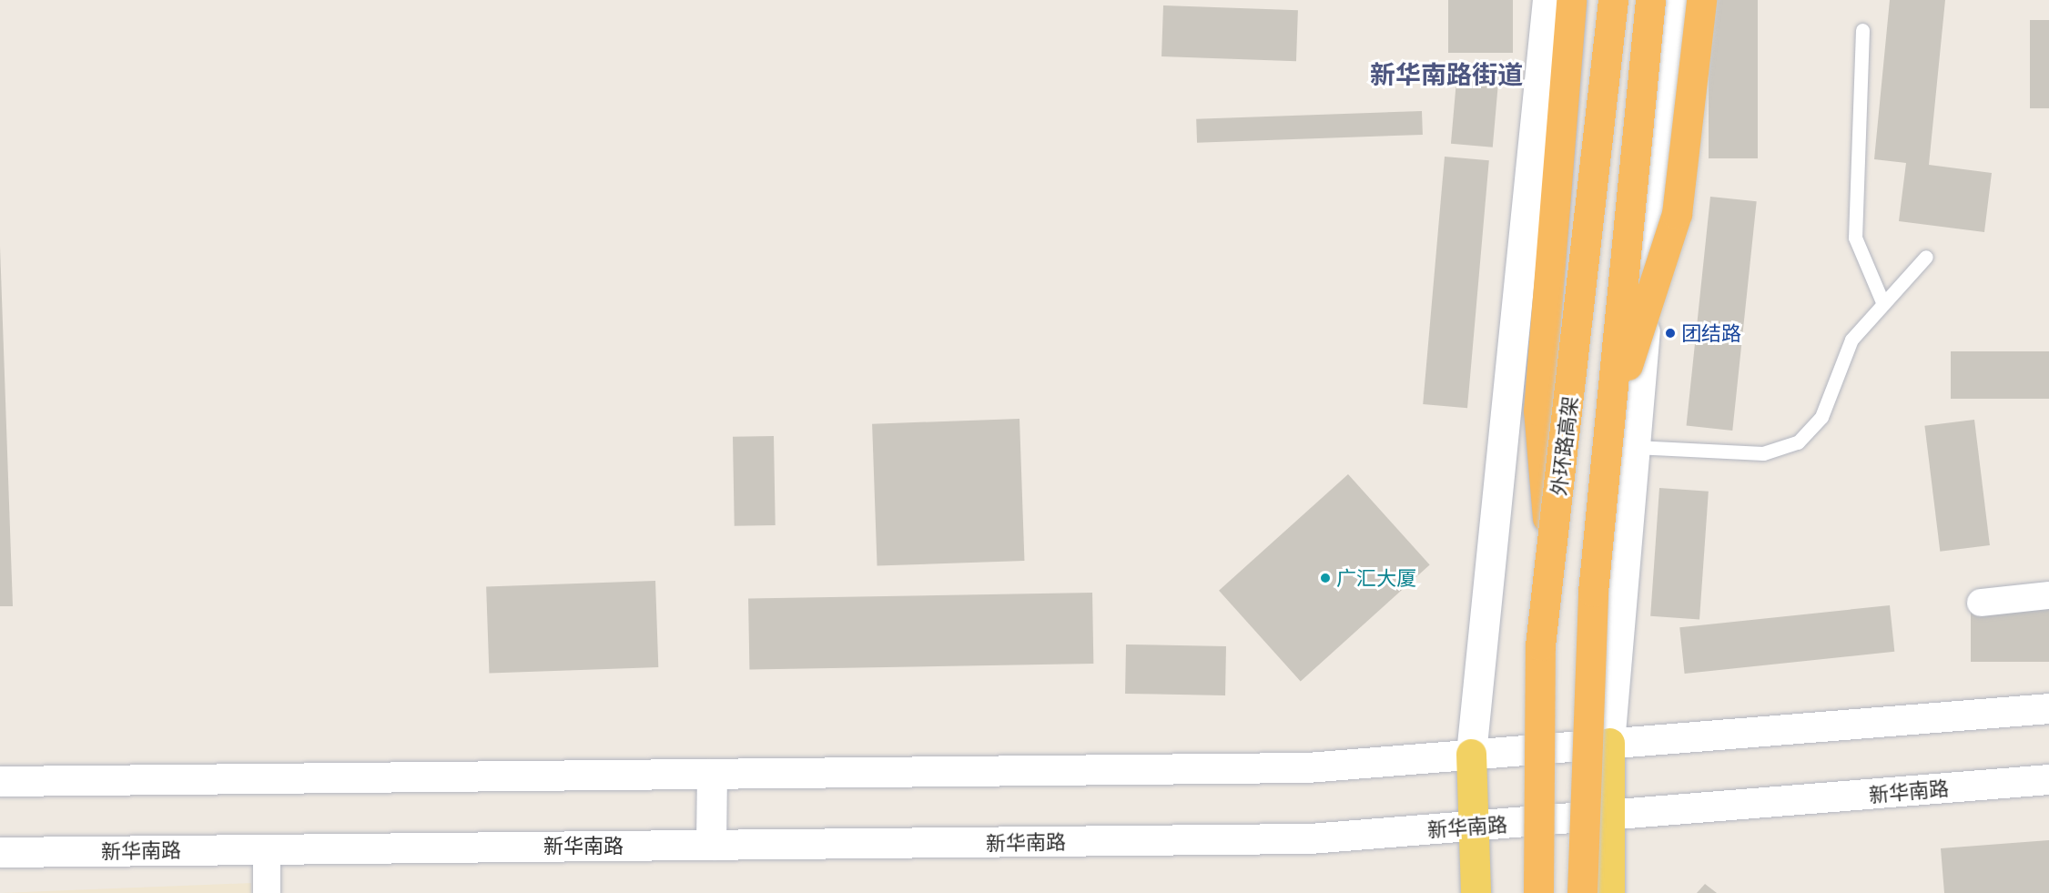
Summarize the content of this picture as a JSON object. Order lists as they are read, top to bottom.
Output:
{
  "streets": {
    "highway": ["外环路高架"],
    "main road": ["新华南路"]
  },
  "districts": ["新华南路街道"],
  "places": ["团结路", "广汇大厦"]
}
